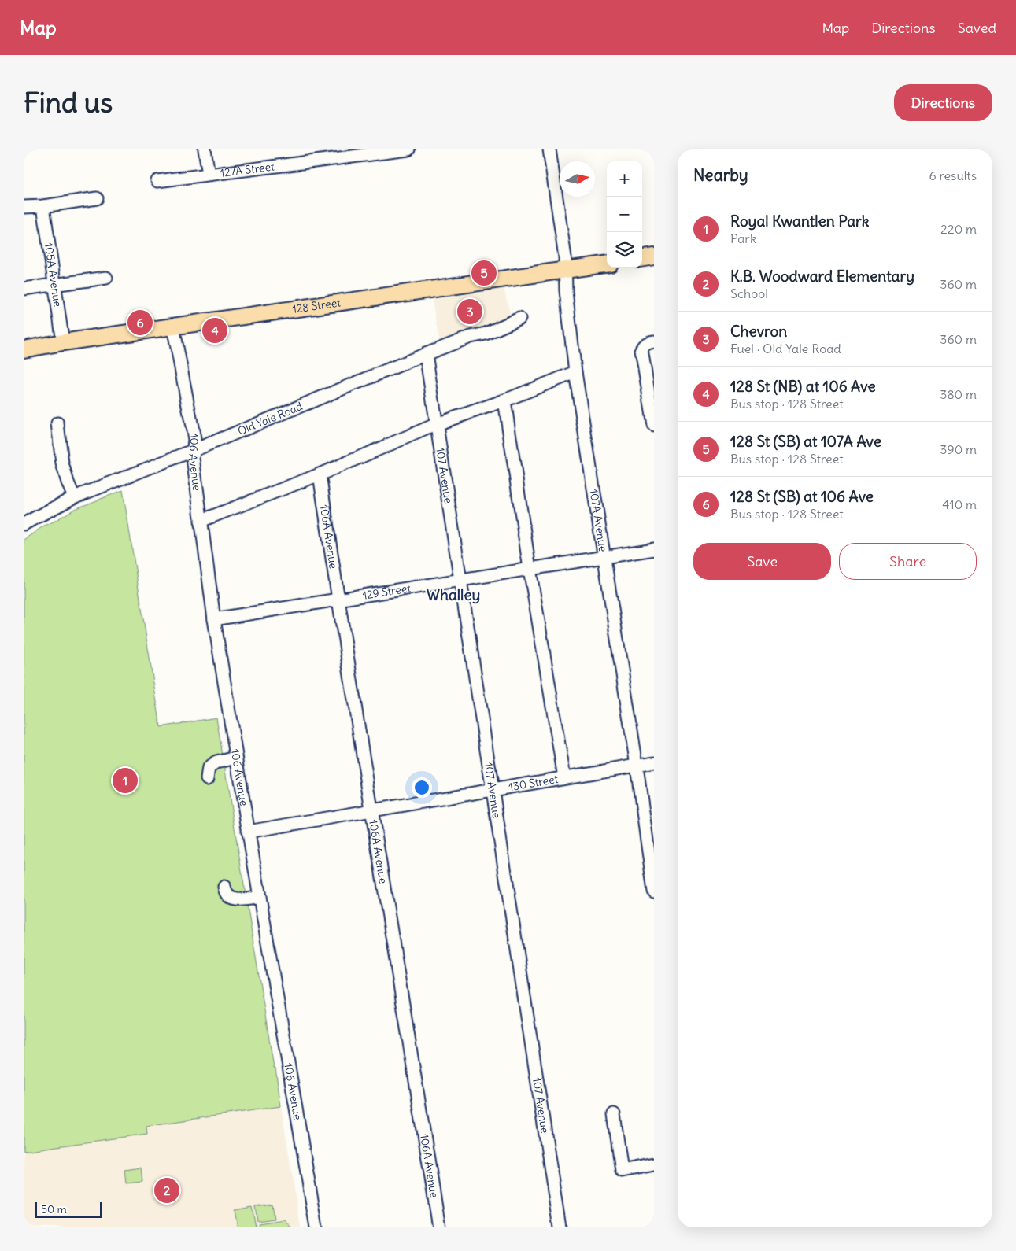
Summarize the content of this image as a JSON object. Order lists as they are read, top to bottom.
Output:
{
  "streets": {
    "main road": ["128 Street"],
    "street": [
      "127A Street",
      "105A Avenue",
      "Old Yale Road",
      "106 Avenue",
      "107 Avenue",
      "107A Avenue",
      "106A Avenue",
      "129 Street",
      "130 Street"
    ]
  },
  "crossings": [
    ["105A Avenue", "128 Street"],
    ["128 Street", "106 Avenue"],
    ["128 Street", "107A Avenue"],
    ["Old Yale Road", "106 Avenue"],
    ["Old Yale Road", "107 Avenue"],
    ["106 Avenue", "129 Street"],
    ["106 Avenue", "130 Street"],
    ["107 Avenue", "129 Street"],
    ["107 Avenue", "130 Street"],
    ["107A Avenue", "129 Street"],
    ["107A Avenue", "130 Street"],
    ["106A Avenue", "129 Street"],
    ["106A Avenue", "130 Street"]
  ],
  "districts": ["Whalley"],
  "scale_bar": "50 m",
  "north": "right",
  "page": {
    "header": "Map",
    "nav": ["Map", "Directions", "Saved"],
    "buttons": [
      "Directions",
      ["Save", "Share"]
    ],
    "title": "Find us",
    "heading": ["Nearby", "6 results"],
    "map_buttons": ["+", "−"],
    "list": [
      {
        "mark": "1",
        "name": "Royal Kwantlen Park",
        "note": "Park",
        "value": "220 m"
      },
      {
        "mark": "2",
        "name": "K.B. Woodward Elementary",
        "note": "School",
        "value": "360 m"
      },
      {
        "mark": "3",
        "name": "Chevron",
        "note": "Fuel · Old Yale Road",
        "value": "360 m"
      },
      {
        "mark": "4",
        "name": "128 St (NB) at 106 Ave",
        "note": "Bus stop · 128 Street",
        "value": "380 m"
      },
      {
        "mark": "5",
        "name": "128 St (SB) at 107A Ave",
        "note": "Bus stop · 128 Street",
        "value": "390 m"
      },
      {
        "mark": "6",
        "name": "128 St (SB) at 106 Ave",
        "note": "Bus stop · 128 Street",
        "value": "410 m"
      }
    ],
    "pins": [
      "5",
      "3",
      "6",
      "4",
      "1",
      "2"
    ],
    "scale": "50 m"
  }
}
